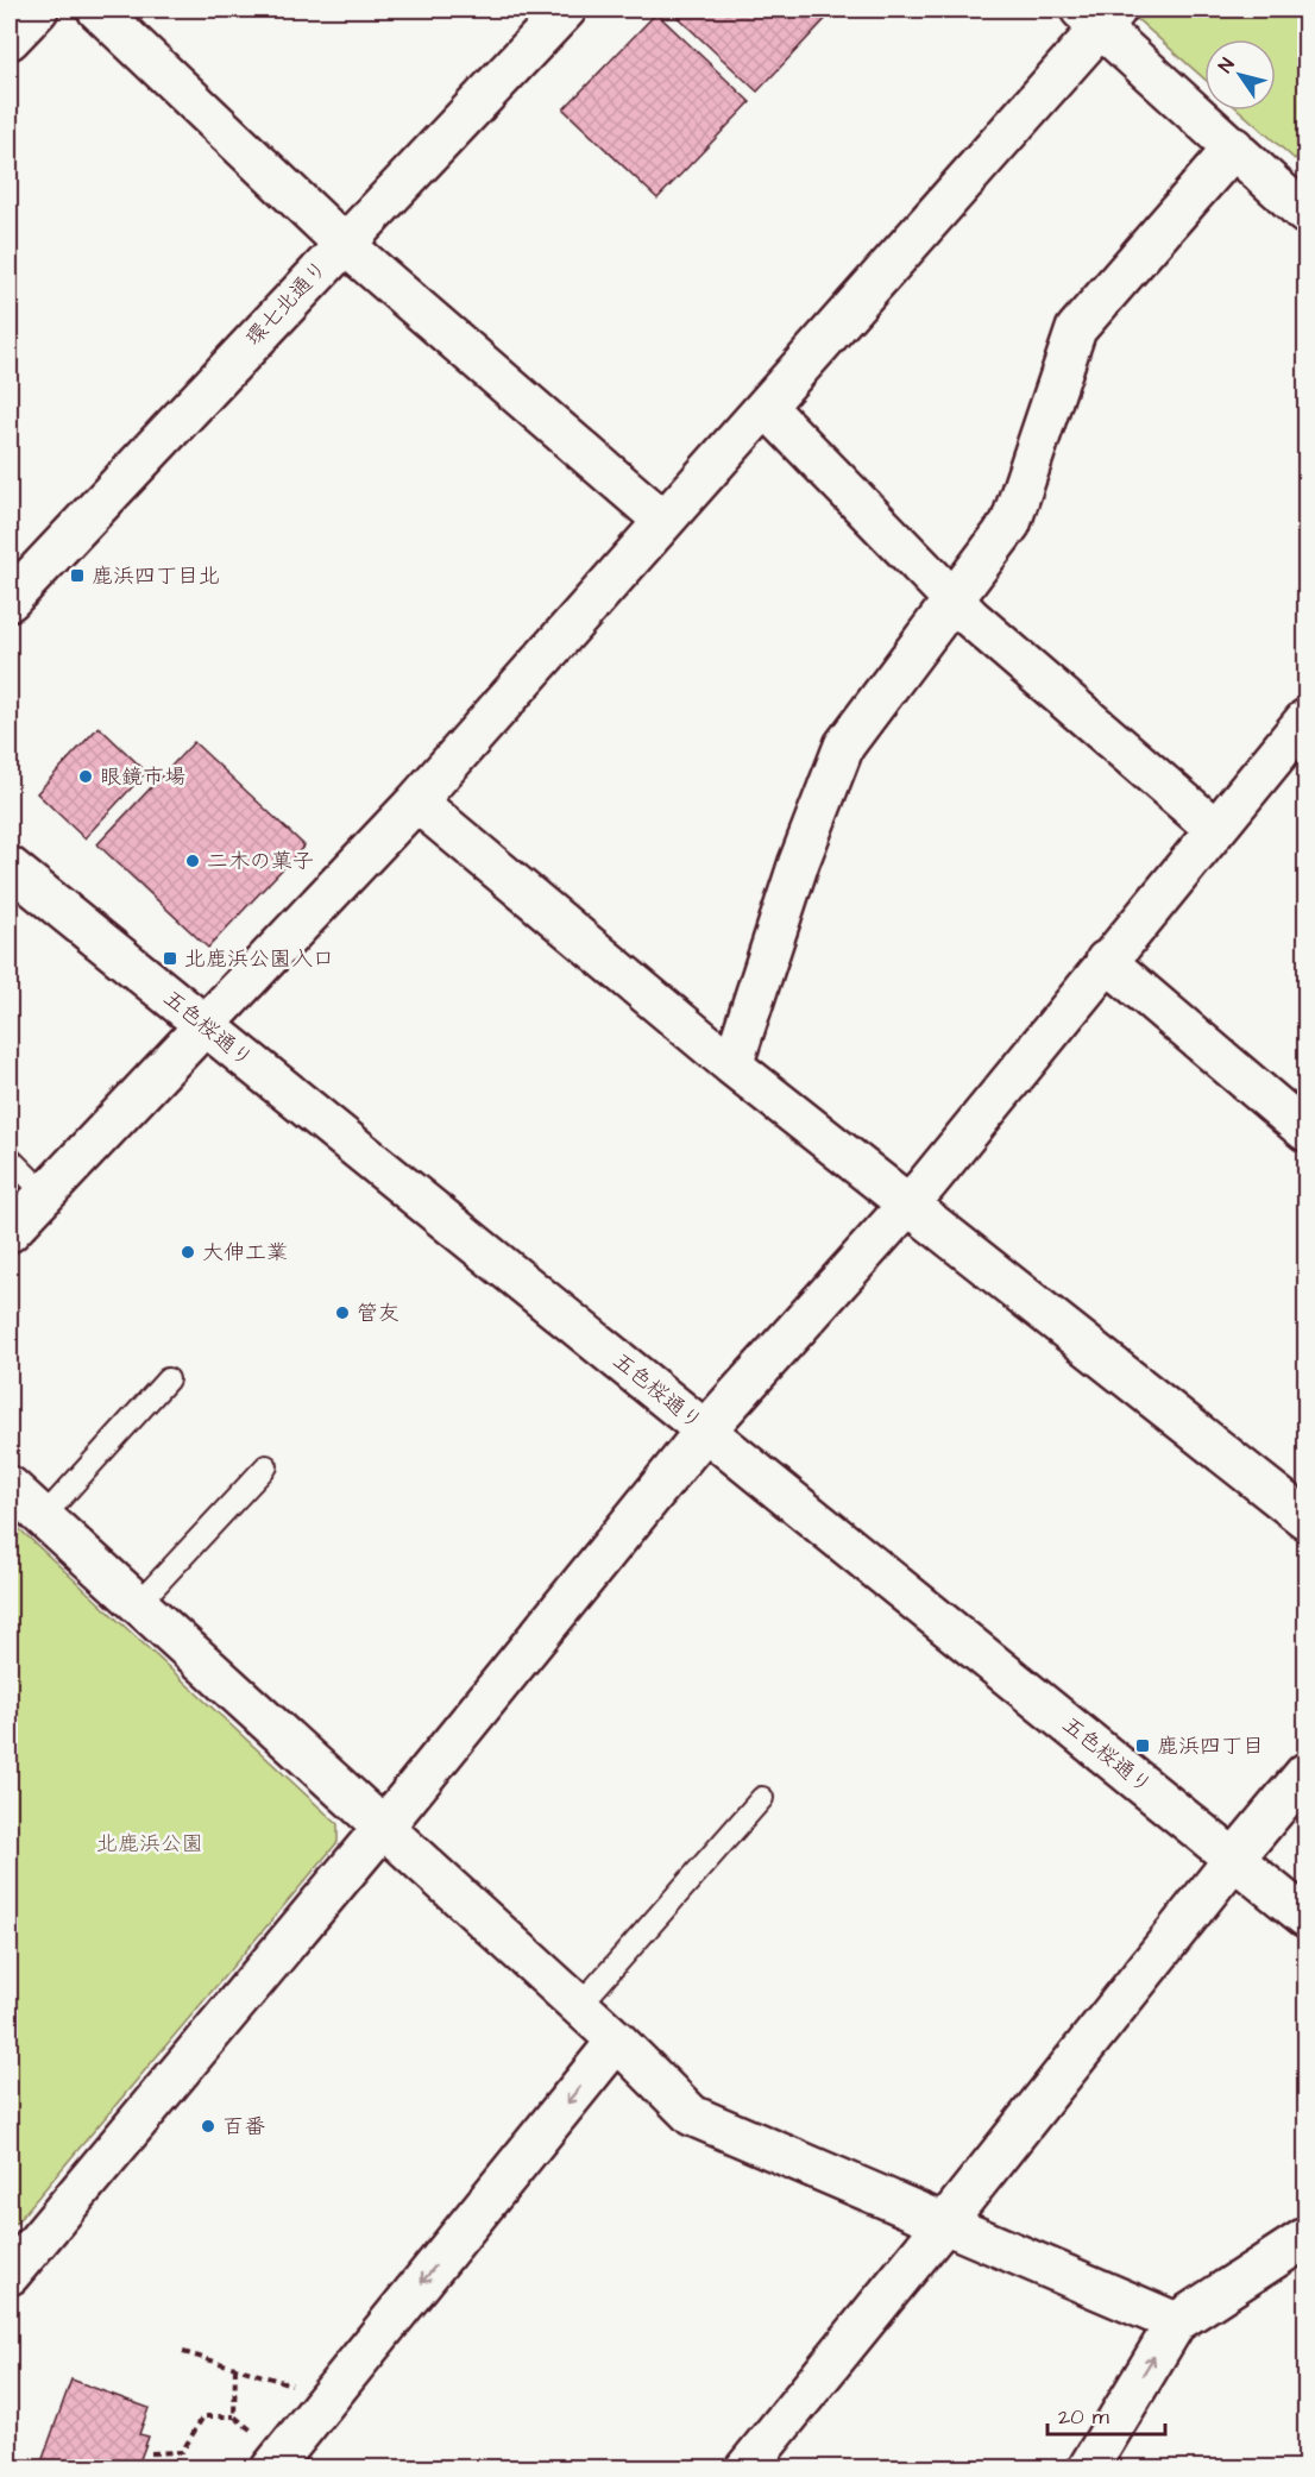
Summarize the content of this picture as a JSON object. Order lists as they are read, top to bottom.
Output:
{
  "streets": {
    "street": ["環七北通り", "五色桜通り"]
  },
  "parks": ["北鹿浜公園"],
  "places": {
    "transit": ["鹿浜四丁目北", "北鹿浜公園入口", "鹿浜四丁目"],
    "other": [
      "眼鏡市場",
      "二木の菓子",
      "大伸工業",
      "管友",
      "百番"
    ]
  },
  "scale_bar": "20 m",
  "north": "top left"
}
